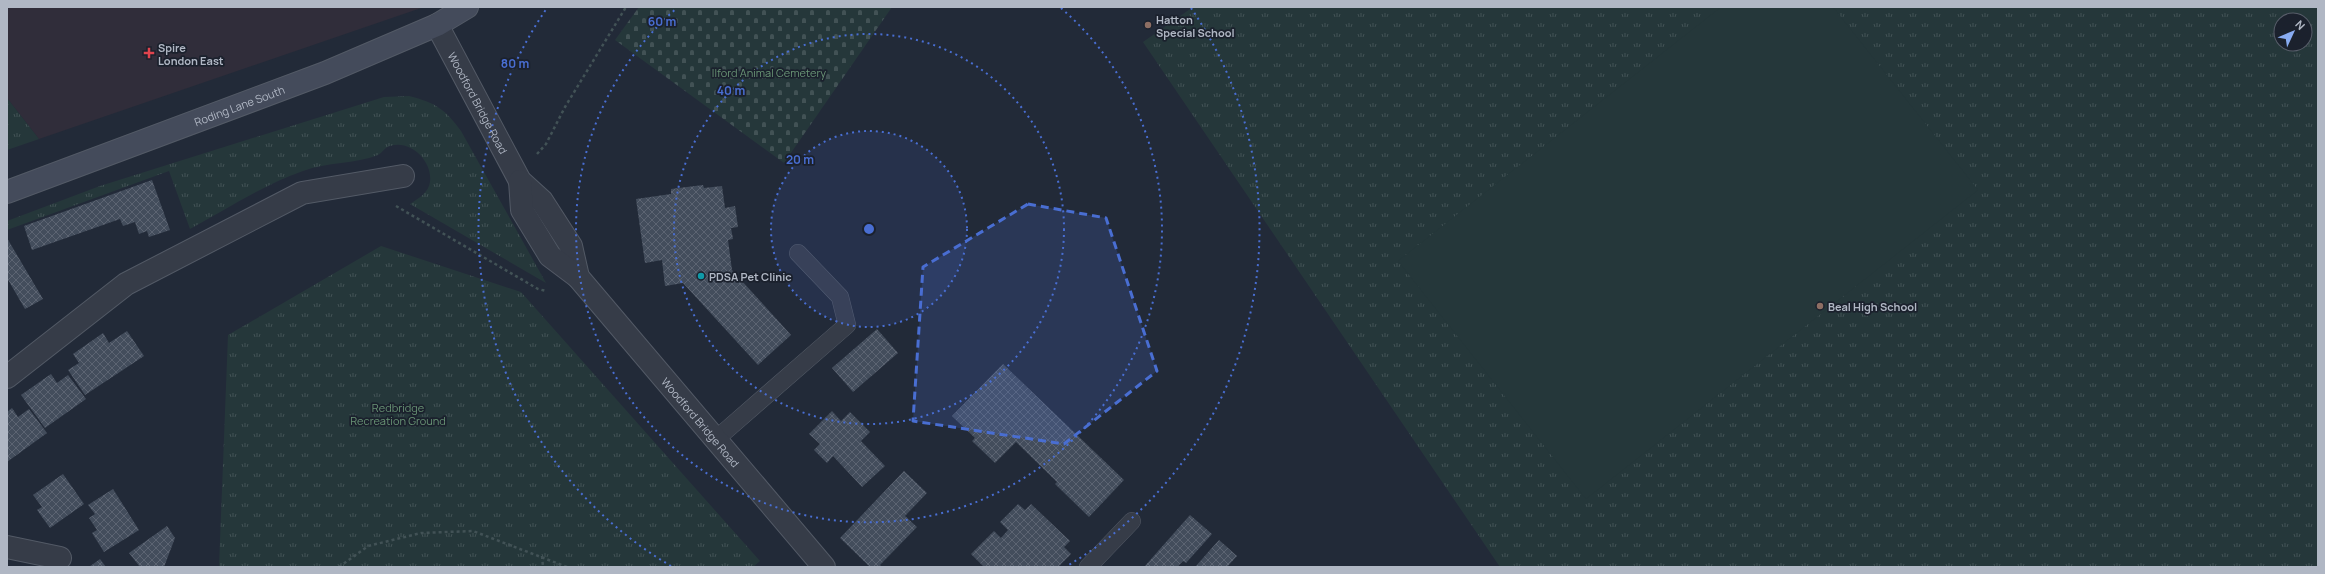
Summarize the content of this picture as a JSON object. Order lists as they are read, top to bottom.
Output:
{
  "streets": {
    "street": ["Woodford Bridge Road", "Roding Lane South"]
  },
  "crossings": [
    ["Woodford Bridge Road", "Roding Lane South"]
  ],
  "parks": ["Ilford Animal Cemetery", "Redbridge Recreation Ground"],
  "places": {
    "other": ["Hatton Special School", "PDSA Pet Clinic", "Beal High School"],
    "health": ["Spire London East"]
  },
  "north": "top right",
  "rings": [
    "60 m",
    "80 m",
    "40 m",
    "20 m"
  ]
}
